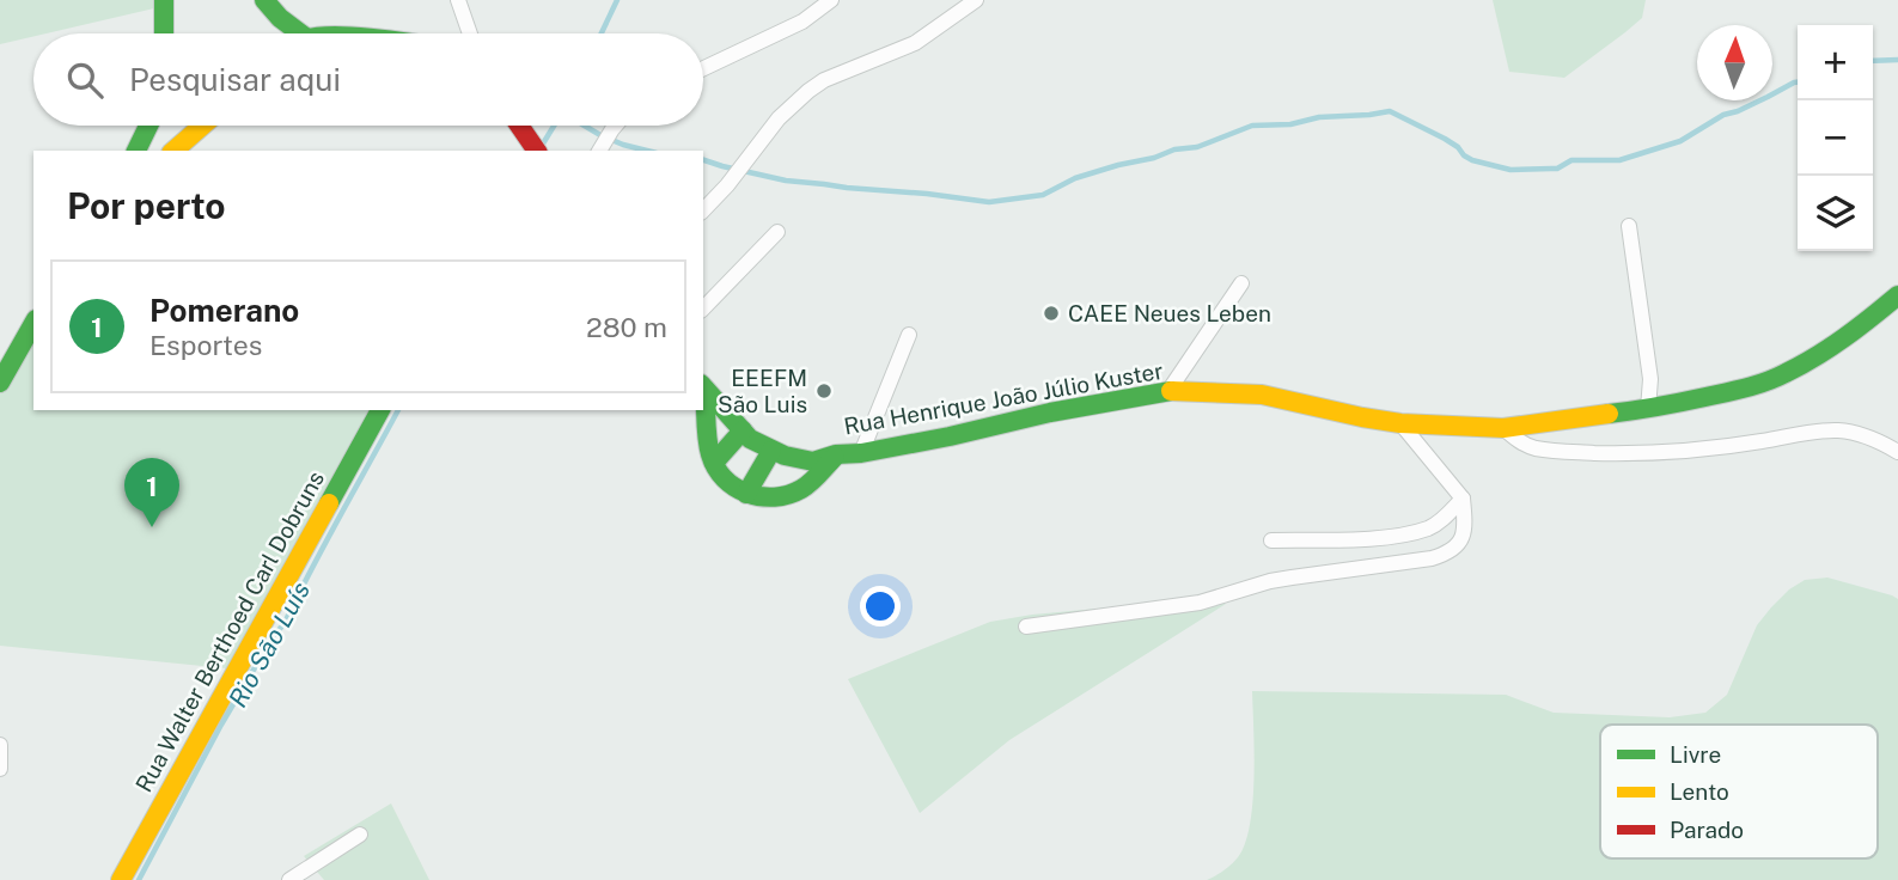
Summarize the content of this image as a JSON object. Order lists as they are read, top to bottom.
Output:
{
  "streets": {
    "street": ["Rua Henrique João Júlio Kuster", "Rua Walter Berthoed Carl Dobruns"]
  },
  "water": ["Rio São Luís"],
  "places": ["CAEE Neues Leben", "EEEFM São Luis"],
  "legend": ["Livre", "Lento", "Parado"],
  "north": "top",
  "page": {
    "map_buttons": ["+", "−"],
    "search": "Pesquisar aqui",
    "heading": "Por perto",
    "list": [
      {
        "mark": "1",
        "name": "Pomerano",
        "note": "Esportes",
        "value": "280 m"
      }
    ],
    "pins": "1"
  }
}
